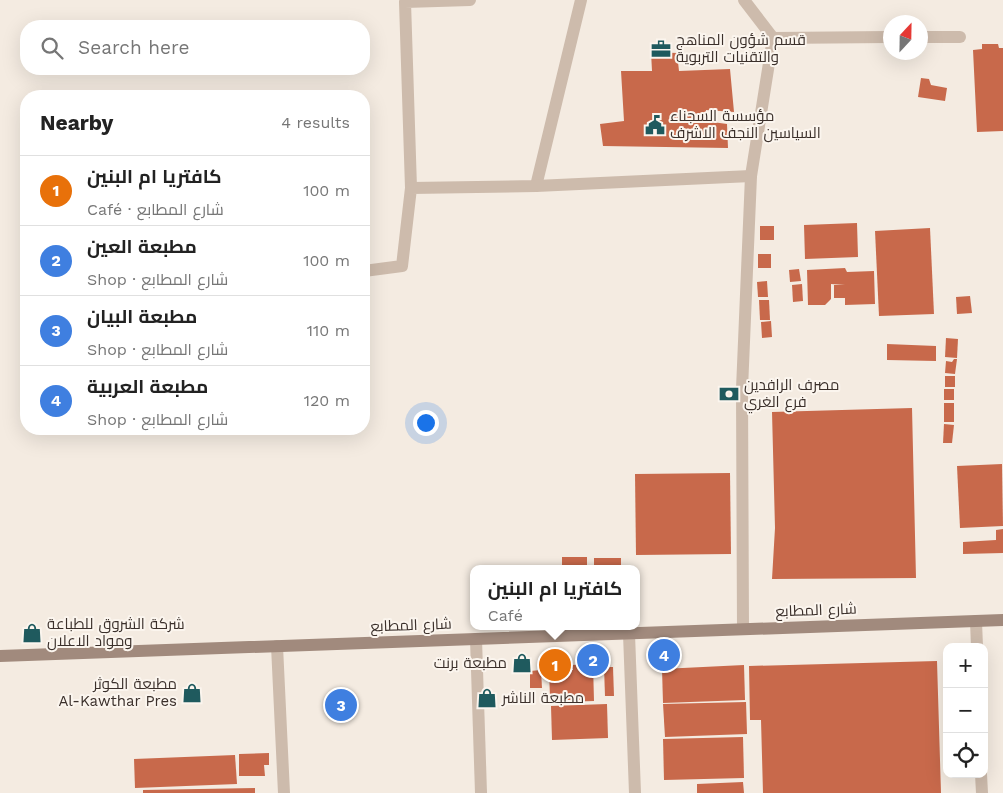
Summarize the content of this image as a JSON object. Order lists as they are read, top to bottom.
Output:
{
  "streets": {
    "street": ["شارع المطابع"]
  },
  "places": {
    "office": ["قسم شؤون المناهج والتقنيات التربوية"],
    "public building": ["مؤسسة السجناء السياسين النجف الاشرف"],
    "bank": ["مصرف الرافدين فرع الغري"],
    "shop": [
      "شركة الشروق للطباعة ومواد الاعلان",
      "مطبعة برنت",
      "مطبعة الكوثر Al-Kawthar Pres",
      "مطبعة الناشر"
    ]
  },
  "north": "top",
  "page": {
    "search": "Search here",
    "heading": ["Nearby", "4 results"],
    "list": [
      {
        "mark": "1",
        "name": "كافتريا ام البنين",
        "note": "Café · شارع المطابع",
        "value": "100 m"
      },
      {
        "mark": "2",
        "name": "مطبعة العين",
        "note": "Shop · شارع المطابع",
        "value": "100 m"
      },
      {
        "mark": "3",
        "name": "مطبعة البيان",
        "note": "Shop · شارع المطابع",
        "value": "110 m"
      },
      {
        "mark": "4",
        "name": "مطبعة العربية",
        "note": "Shop · شارع المطابع",
        "value": "120 m"
      }
    ],
    "popup": ["كافتريا ام البنين", "Café"],
    "pins": [
      "4",
      "2",
      "1",
      "3"
    ],
    "map_buttons": ["+", "−"]
  }
}
